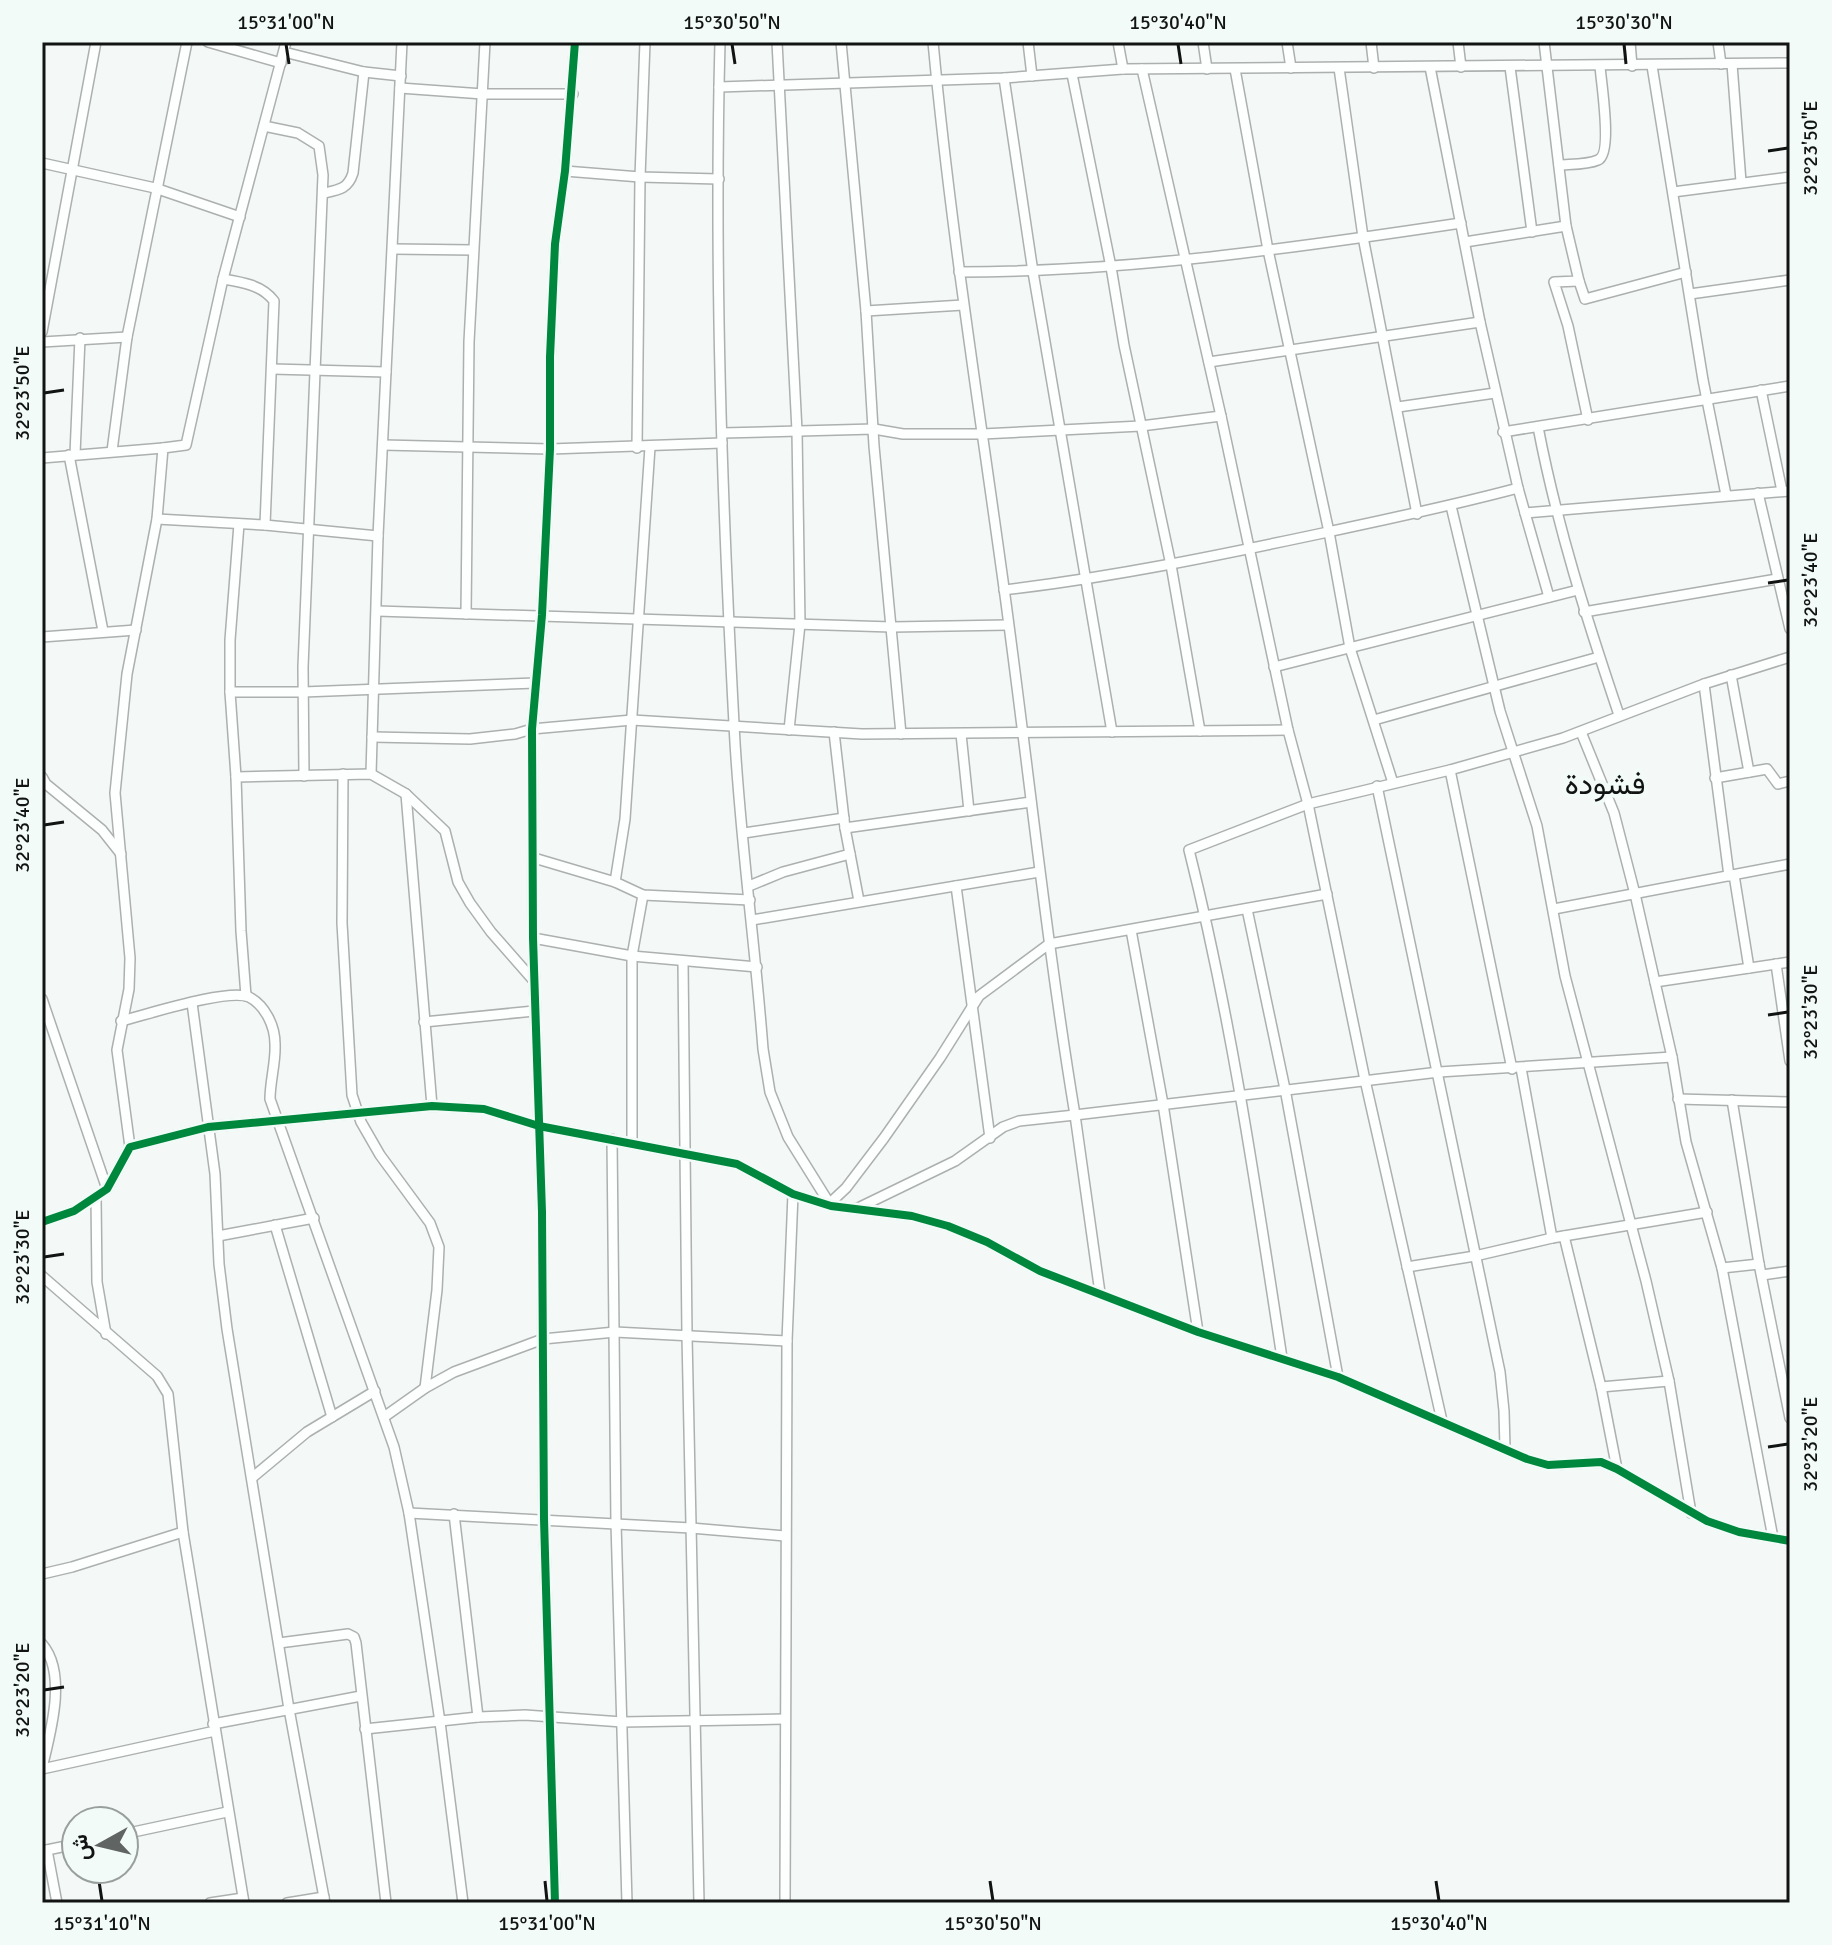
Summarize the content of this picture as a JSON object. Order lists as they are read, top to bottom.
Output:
{
  "districts": ["فشودة"],
  "north": "left",
  "coordinates": [
    "15°31'00\"N",
    "15°30'50\"N",
    "15°30'40\"N",
    "15°30'30\"N",
    "32°23'50\"E",
    "32°23'40\"E",
    "32°23'30\"E",
    "32°23'20\"E",
    "15°31'10\"N"
  ]
}
